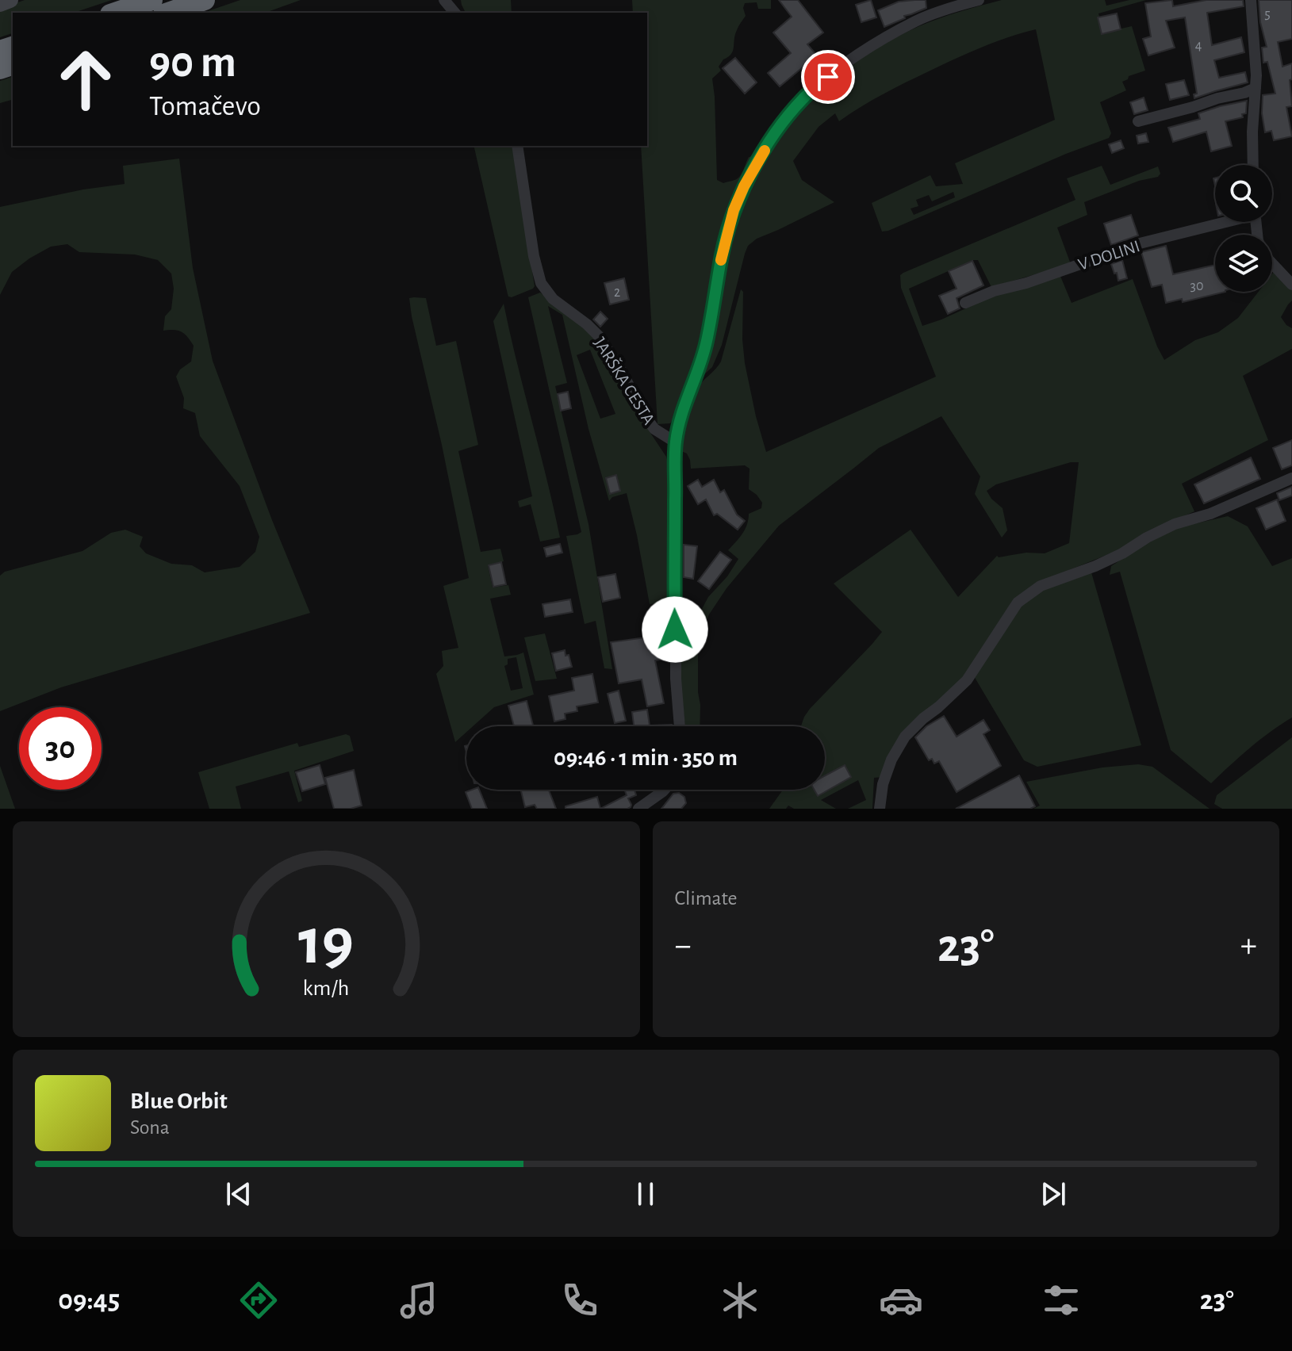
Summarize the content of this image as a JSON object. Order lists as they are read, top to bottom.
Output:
{
  "streets": {
    "street": ["V DOLINI", "JARŠKA CESTA"]
  },
  "house_numbers": [
    "5",
    "4",
    "30",
    "2"
  ],
  "page": {
    "turn": ["90 m", "Tomačevo"],
    "limit": "30",
    "trip": "09:46 · 1 min · 350 m",
    "tile": "Climate",
    "heat": ["−", "23°", "+"],
    "song": ["Blue Orbit", "Sona"],
    "tabs": ["09:45", "23°"],
    "gauge": ["19", "km/h"]
  }
}
